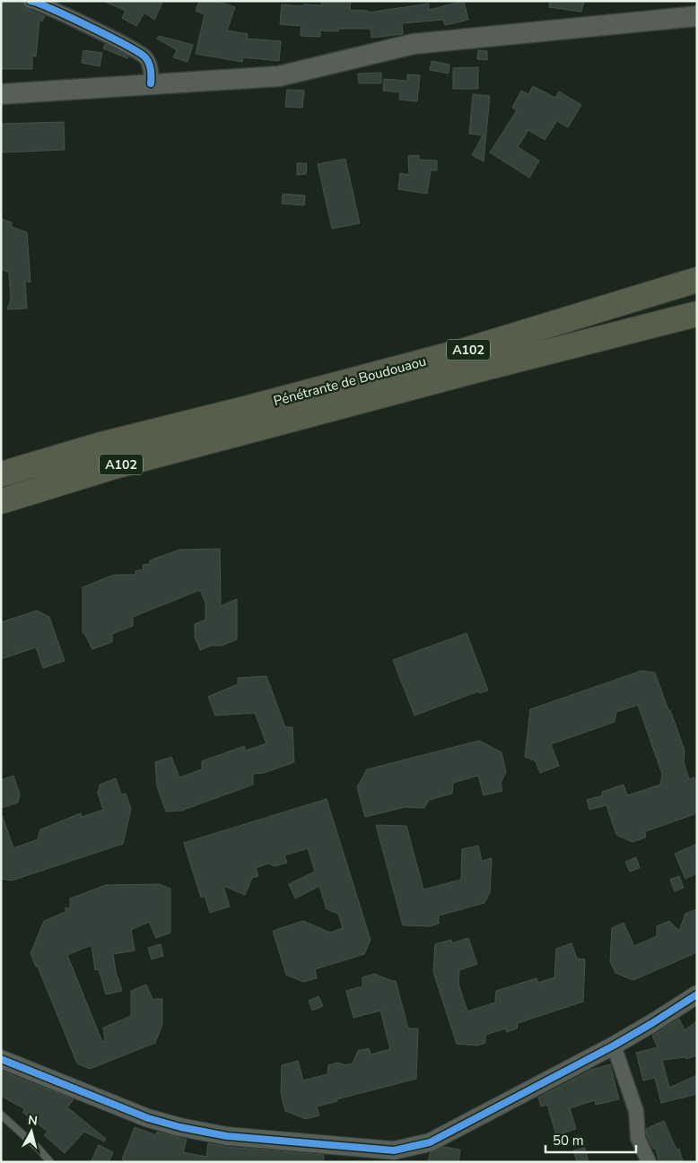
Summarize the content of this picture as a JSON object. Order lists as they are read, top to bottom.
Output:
{
  "streets": {
    "highway": ["A102", "Pénétrante de Boudouaou"]
  },
  "scale_bar": "50 m",
  "north": "top"
}
